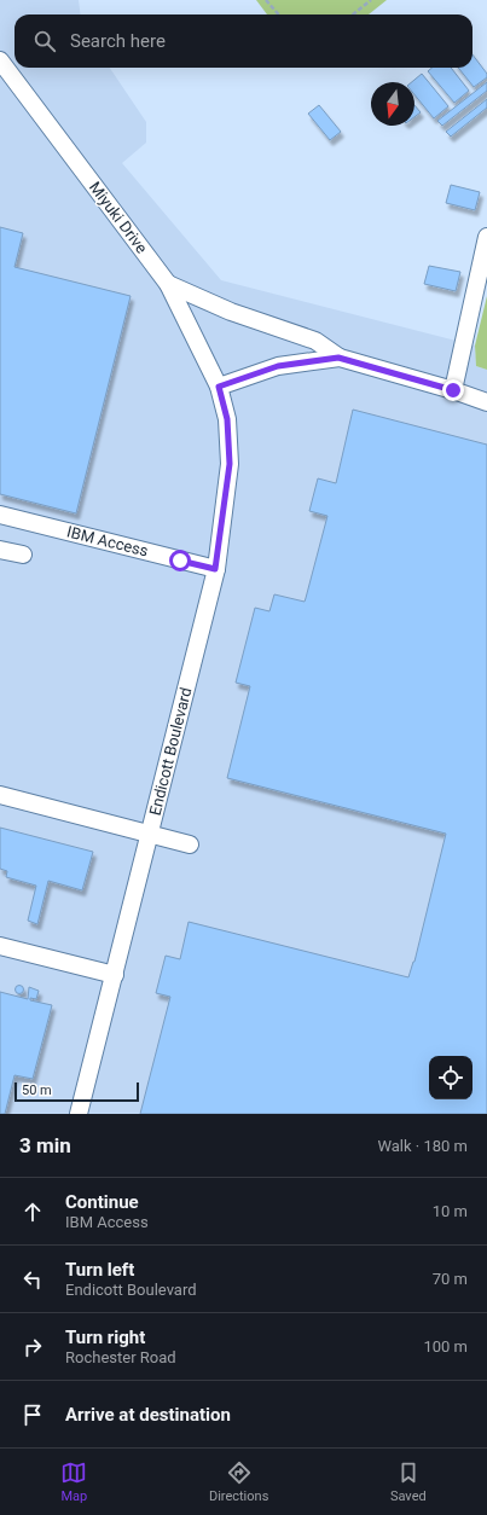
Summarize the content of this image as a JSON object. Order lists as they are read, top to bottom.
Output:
{
  "streets": {
    "street": ["Miyuki Drive", "IBM Access", "Endicott Boulevard"]
  },
  "crossings": [
    ["Miyuki Drive", "Endicott Boulevard"],
    ["IBM Access", "Endicott Boulevard"]
  ],
  "scale_bar": "50 m",
  "north": "bottom",
  "page": {
    "search": "Search here",
    "scale": "50 m",
    "heading": ["3 min", "Walk · 180 m"],
    "list": [
      ["Continue", "IBM Access", "10 m"],
      ["Turn left", "Endicott Boulevard", "70 m"],
      ["Turn right", "Rochester Road", "100 m"],
      "Arrive at destination"
    ],
    "nav": ["Map", "Directions", "Saved"]
  }
}
